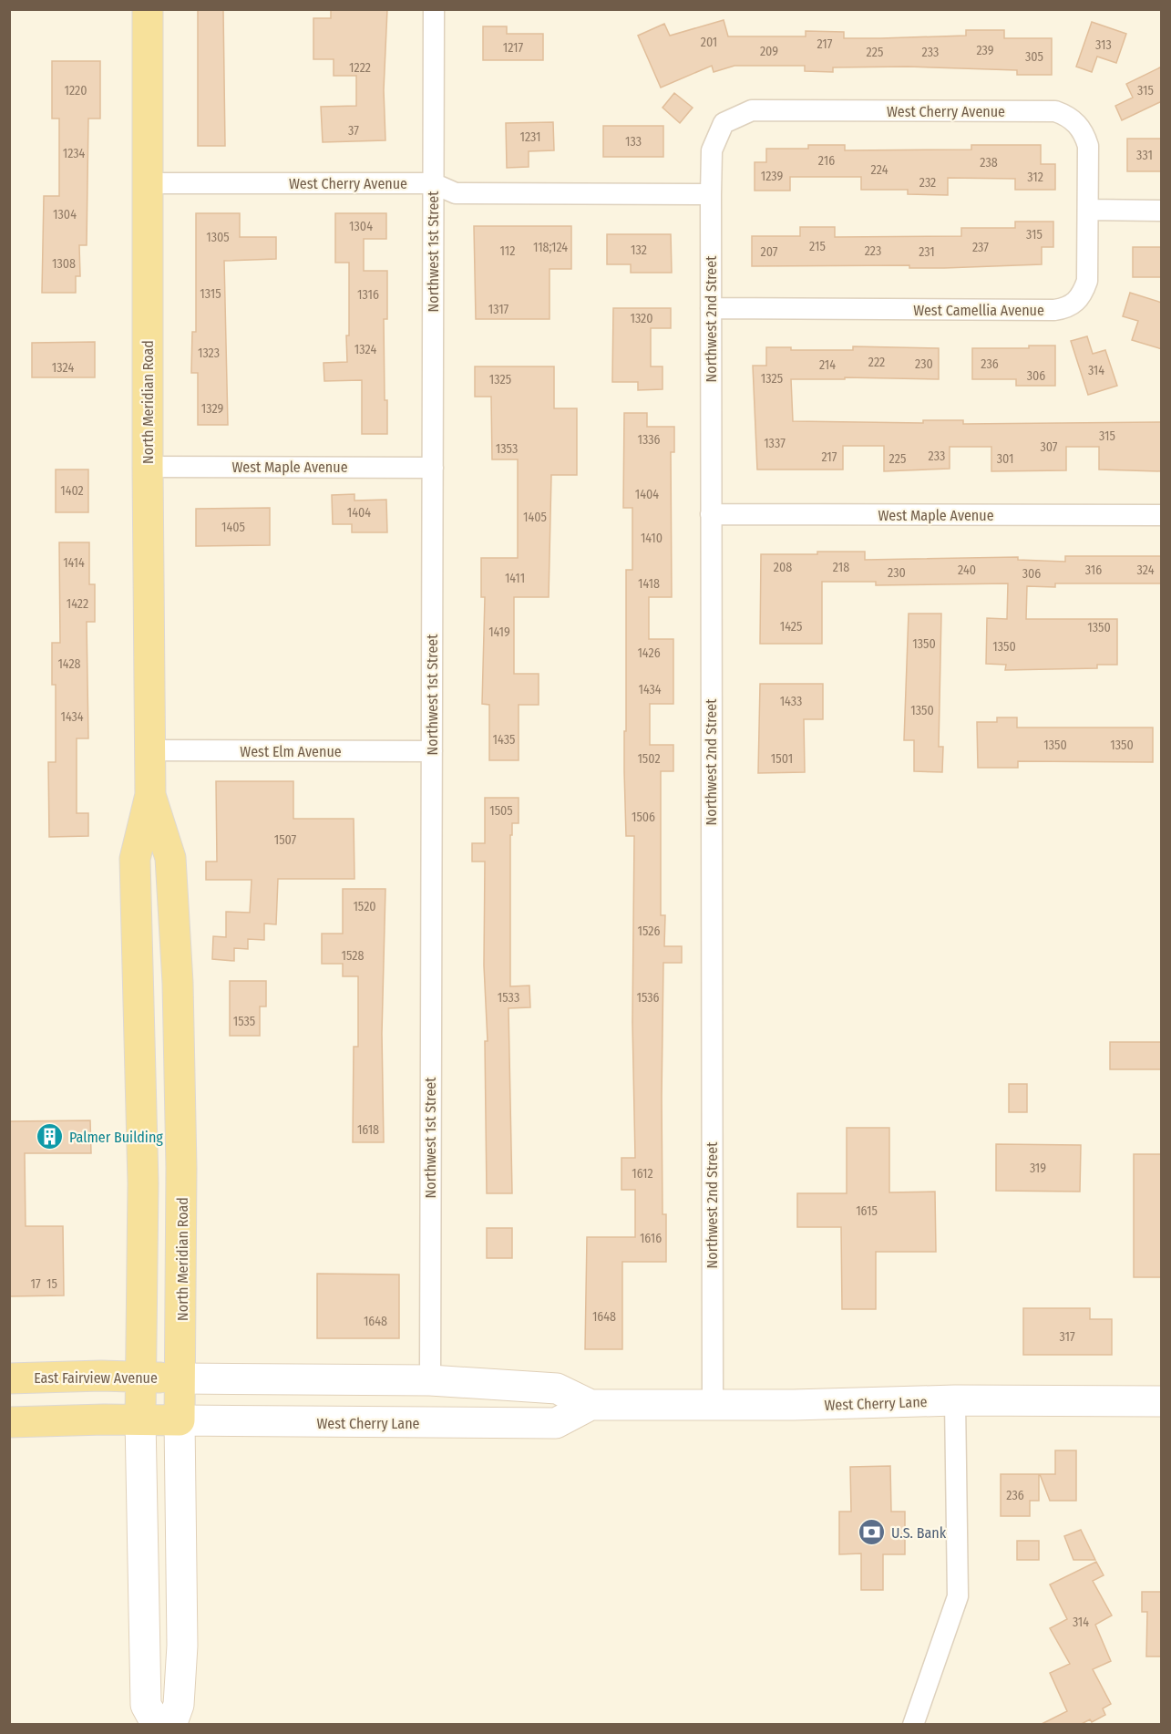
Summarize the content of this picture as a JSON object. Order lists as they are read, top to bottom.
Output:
{
  "streets": {
    "main road": ["North Meridian Road", "East Fairview Avenue", "West Cherry Lane"],
    "street": [
      "West Cherry Avenue",
      "Northwest 1st Street",
      "West Camellia Avenue",
      "Northwest 2nd Street",
      "West Maple Avenue",
      "West Elm Avenue"
    ]
  },
  "crossings": [
    ["West Cherry Avenue", "Northwest 1st Street"],
    ["West Cherry Avenue", "West Camellia Avenue"],
    ["West Cherry Avenue", "Northwest 2nd Street"],
    ["West Cherry Avenue", "North Meridian Road"],
    ["Northwest 1st Street", "West Maple Avenue"],
    ["Northwest 1st Street", "West Elm Avenue"],
    ["Northwest 1st Street", "West Cherry Lane"],
    ["West Camellia Avenue", "Northwest 2nd Street"],
    ["Northwest 2nd Street", "West Maple Avenue"],
    ["Northwest 2nd Street", "West Cherry Lane"],
    ["North Meridian Road", "West Maple Avenue"],
    ["North Meridian Road", "West Elm Avenue"],
    ["North Meridian Road", "East Fairview Avenue"],
    ["North Meridian Road", "West Cherry Lane"],
    ["East Fairview Avenue", "West Cherry Lane"]
  ],
  "places": {
    "building": ["Palmer Building"],
    "bank": ["U.S. Bank"]
  },
  "house_numbers": [
    "201",
    "217",
    "313",
    "1217",
    "239",
    "209",
    "225",
    "233",
    "305",
    "1222",
    "1220",
    "315",
    "37",
    "1231",
    "133",
    "1234",
    "331",
    "216",
    "238",
    "224",
    "1239",
    "312",
    "232",
    "1304",
    "1304",
    "315",
    "1305",
    "215",
    "118;124",
    "237",
    "132",
    "112",
    "223",
    "207",
    "231",
    "1308",
    "1315",
    "1316",
    "1317",
    "1320",
    "1324",
    "1323",
    "222",
    "230",
    "236",
    "214",
    "1324",
    "314",
    "306",
    "1325",
    "1325",
    "1329",
    "315",
    "1336",
    "1337",
    "307",
    "1353",
    "233",
    "217",
    "225",
    "301",
    "1402",
    "1404",
    "1404",
    "1405",
    "1405",
    "1410",
    "1414",
    "208",
    "218",
    "240",
    "316",
    "324",
    "230",
    "306",
    "1411",
    "1418",
    "1422",
    "1425",
    "1350",
    "1419",
    "1350",
    "1350",
    "1426",
    "1428",
    "1434",
    "1433",
    "1350",
    "1434",
    "1435",
    "1350",
    "1350",
    "1502",
    "1501",
    "1505",
    "1506",
    "1507",
    "1520",
    "1526",
    "1528",
    "1533",
    "1536",
    "1535",
    "1618",
    "319",
    "1612",
    "1615",
    "1616",
    "17",
    "15",
    "1648",
    "1648",
    "317",
    "236",
    "314"
  ]
}
